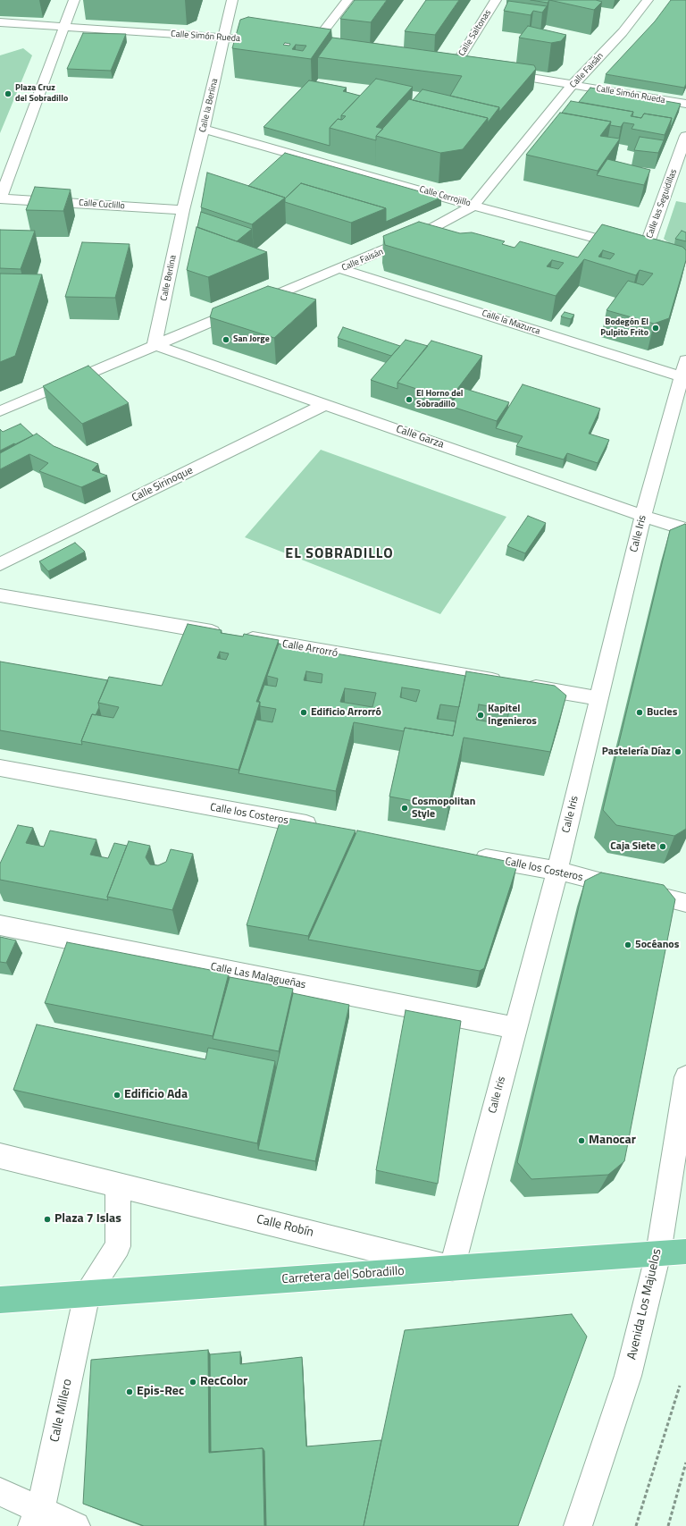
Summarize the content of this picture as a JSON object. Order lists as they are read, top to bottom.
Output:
{
  "streets": {
    "main road": ["Carretera del Sobradillo"],
    "street": [
      "Calle Saltonas",
      "Calle Simón Rueda",
      "Calle Faisán",
      "Calle la Berlina",
      "Calle Cerrojillo",
      "Calle las Seguidillas",
      "Calle Cuclillo",
      "Calle Berlina",
      "Calle la Mazurca",
      "Calle Garza",
      "Calle Sirinoque",
      "Calle Iris",
      "Calle Arrorró",
      "Calle los Costeros",
      "Calle Las Malagueñas",
      "Calle Robín",
      "Avenida Los Majuelos",
      "Calle Millero"
    ]
  },
  "crossings": [
    ["Calle Simón Rueda", "Calle Faisán"],
    ["Calle Simón Rueda", "Calle la Berlina"],
    ["Calle Faisán", "Calle Cerrojillo"],
    ["Calle Faisán", "Calle Berlina"],
    ["Calle Faisán", "Calle la Mazurca"],
    ["Calle Faisán", "Calle Garza"],
    ["Calle la Berlina", "Calle Cerrojillo"],
    ["Calle la Berlina", "Calle Cuclillo"],
    ["Calle la Berlina", "Calle Berlina"],
    ["Calle Cerrojillo", "Calle las Seguidillas"],
    ["Calle Cuclillo", "Calle Berlina"],
    ["Calle Berlina", "Calle Garza"],
    ["Calle la Mazurca", "Calle Iris"],
    ["Calle Garza", "Calle Sirinoque"],
    ["Calle Garza", "Calle Iris"],
    ["Calle Iris", "Calle Arrorró"],
    ["Calle Iris", "Calle los Costeros"],
    ["Calle Iris", "Calle Las Malagueñas"],
    ["Calle Iris", "Calle Robín"],
    ["Calle Iris", "Carretera del Sobradillo"],
    ["Calle Robín", "Carretera del Sobradillo"],
    ["Carretera del Sobradillo", "Avenida Los Majuelos"],
    ["Carretera del Sobradillo", "Calle Millero"]
  ],
  "districts": ["EL SOBRADILLO"],
  "places": [
    "Plaza Cruz del Sobradillo",
    "Bodegón El Pulpito Frito",
    "San Jorge",
    "El Horno del Sobradillo",
    "Edificio Arrorró",
    "Bucles",
    "Kapitel Ingenieros",
    "Pastelería Díaz",
    "Cosmopolitan Style",
    "Caja Siete",
    "5océanos",
    "Edificio Ada",
    "Manocar",
    "Plaza 7 Islas",
    "RecColor",
    "Epis-Rec"
  ]
}
